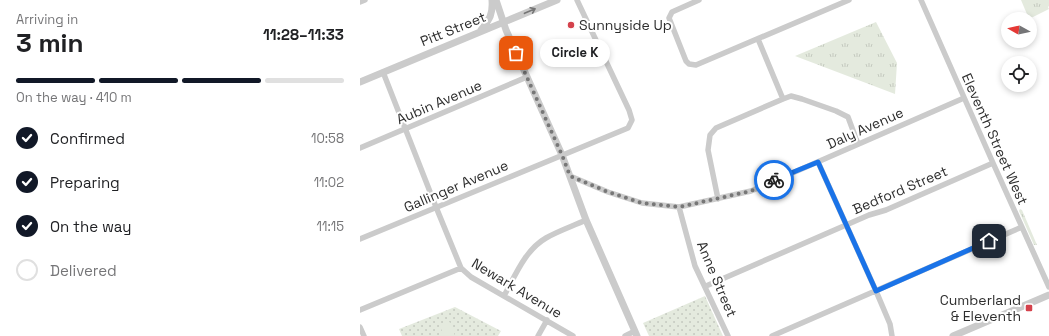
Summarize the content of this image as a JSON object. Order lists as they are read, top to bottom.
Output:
{
  "streets": {
    "street": [
      "Pitt Street",
      "Aubin Avenue",
      "Daly Avenue",
      "Eleventh Street West",
      "Gallinger Avenue",
      "Bedford Street",
      "Anne Street",
      "Newark Avenue"
    ]
  },
  "crossings": [
    ["Daly Avenue", "Eleventh Street West"],
    ["Daly Avenue", "Anne Street"],
    ["Eleventh Street West", "Bedford Street"],
    ["Bedford Street", "Anne Street"]
  ],
  "places": {
    "other": ["Sunnyside Up", "Circle K"],
    "transit": ["Cumberland & Eleventh"]
  },
  "north": "left",
  "page": {
    "heading": ["3 min", "Arriving in", "11:28–11:33"],
    "bubble": "Circle K",
    "bar": "On the way · 410 m",
    "list": [
      ["Confirmed", "10:58"],
      ["Preparing", "11:02"],
      ["On the way", "11:15"],
      "Delivered"
    ]
  }
}
